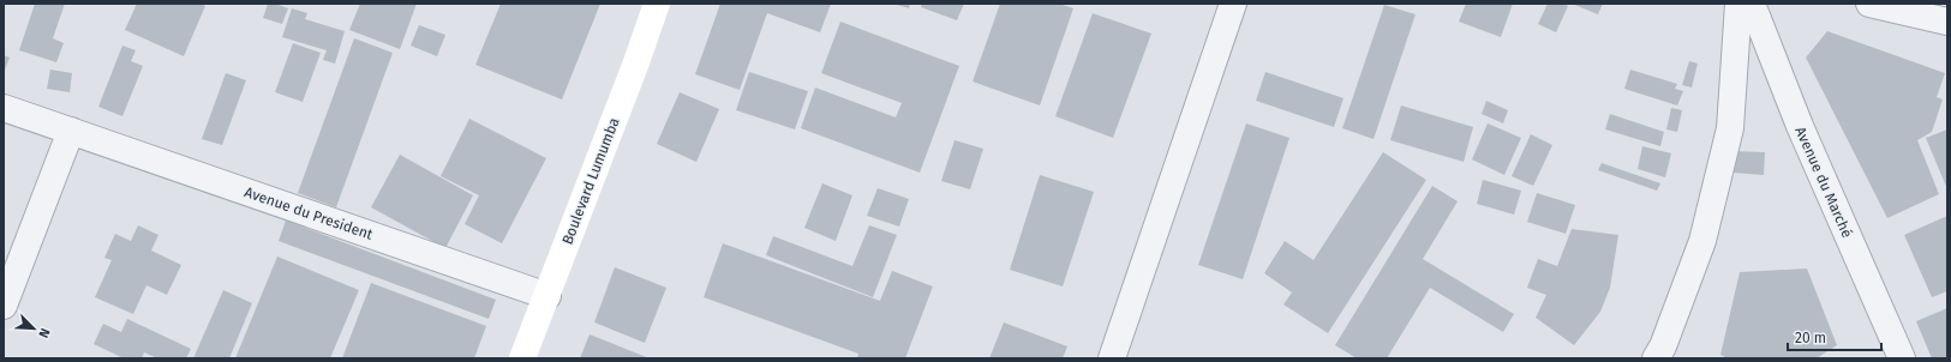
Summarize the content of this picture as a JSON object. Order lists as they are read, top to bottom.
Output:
{
  "streets": {
    "street": ["Boulevard Lumumba", "Avenue du Marché", "Avenue du President"]
  },
  "crossings": [
    ["Boulevard Lumumba", "Avenue du President"]
  ],
  "scale_bar": "20 m",
  "north": "bottom right"
}
